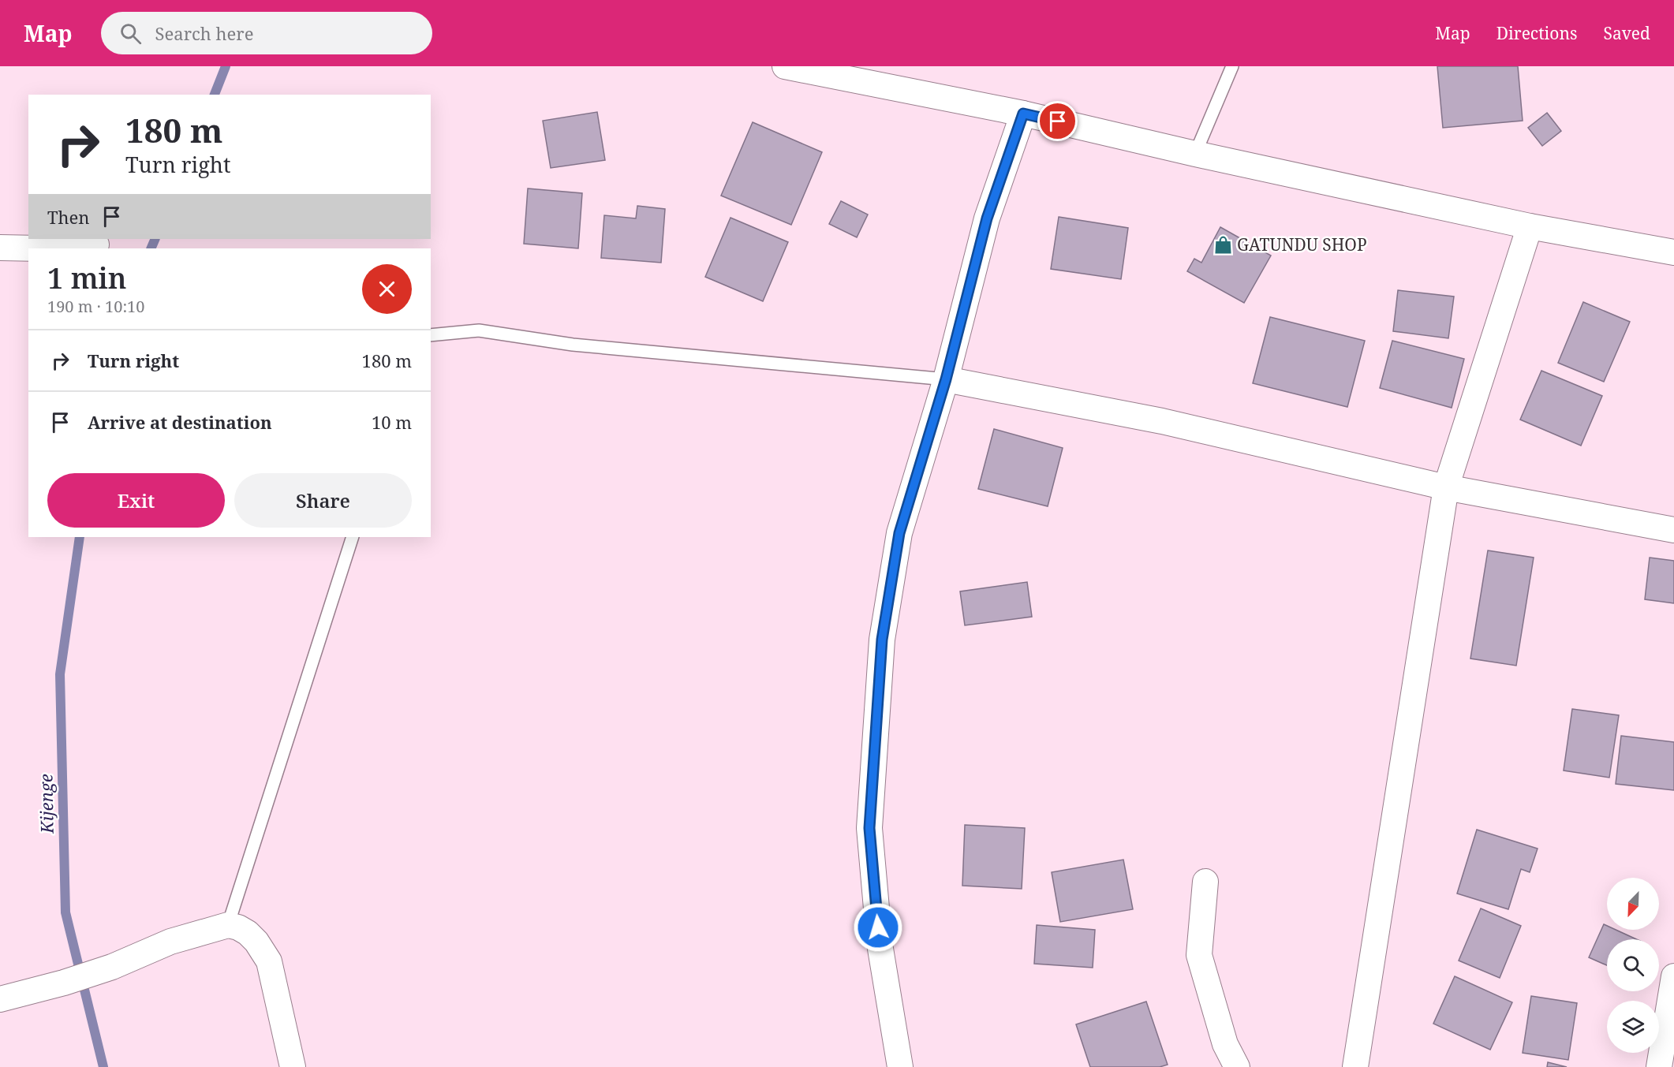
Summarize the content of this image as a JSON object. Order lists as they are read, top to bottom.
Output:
{
  "water": ["Kijenge"],
  "places": {
    "shop": ["GATUNDU SHOP"]
  },
  "north": "bottom left",
  "page": {
    "header": "Map",
    "search": "Search here",
    "nav": ["Map", "Directions", "Saved"],
    "turn": ["180 m", "Turn right"],
    "then": "Then",
    "heading": ["1 min", "190 m · 10:10"],
    "list": [
      {
        "name": "Turn right",
        "value": "180 m"
      },
      {
        "name": "Arrive at destination",
        "value": "10 m"
      }
    ],
    "buttons": ["Exit", "Share"]
  }
}
